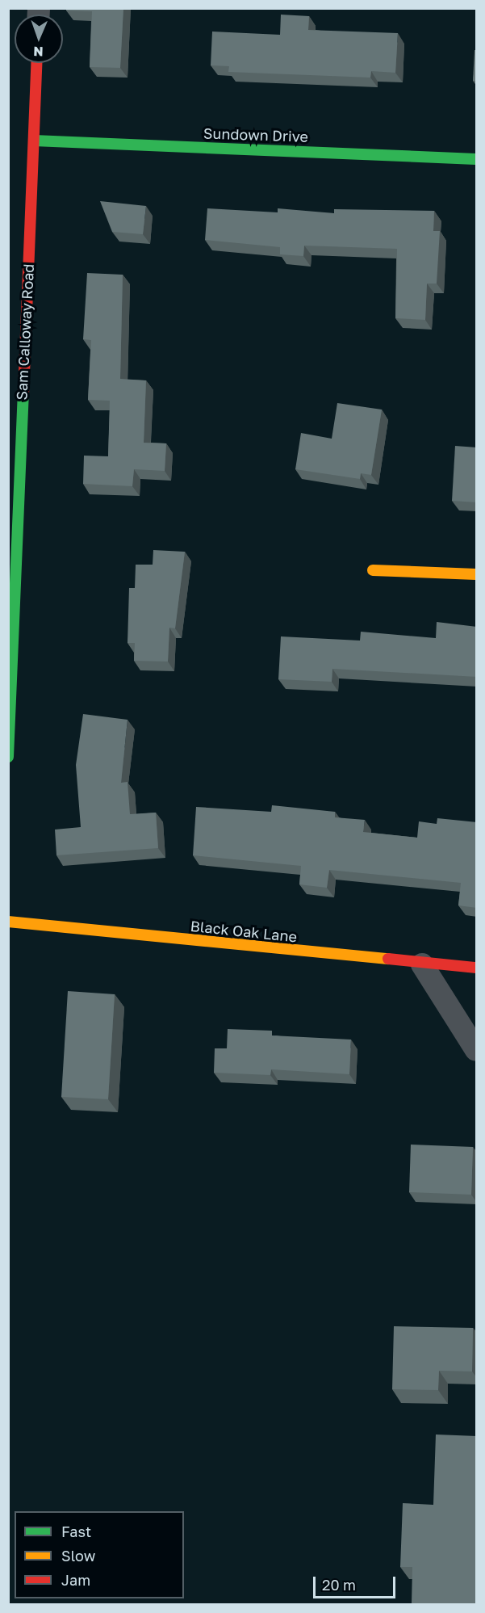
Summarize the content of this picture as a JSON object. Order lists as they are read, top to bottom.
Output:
{
  "streets": {
    "street": ["Sundown Drive", "Sam Calloway Road", "Black Oak Lane"]
  },
  "crossings": [
    ["Sundown Drive", "Sam Calloway Road"]
  ],
  "legend": ["Fast", "Slow", "Jam"],
  "scale_bar": "20 m",
  "north": "bottom"
}
